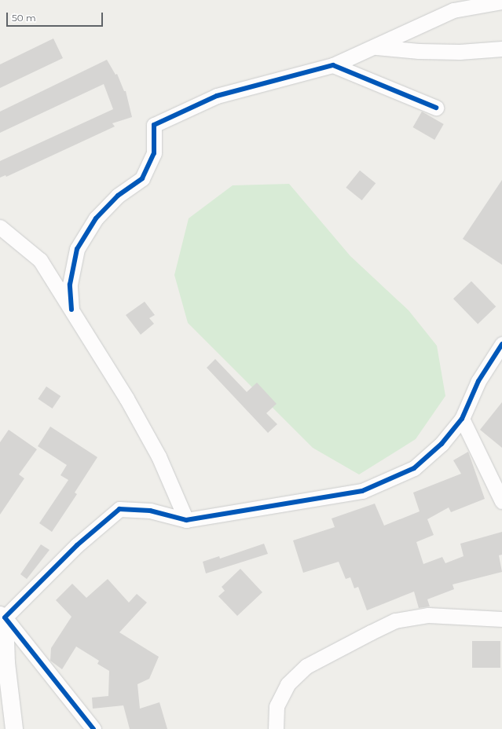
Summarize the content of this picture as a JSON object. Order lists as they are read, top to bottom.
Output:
{
  "scale_bar": "50 m"
}
